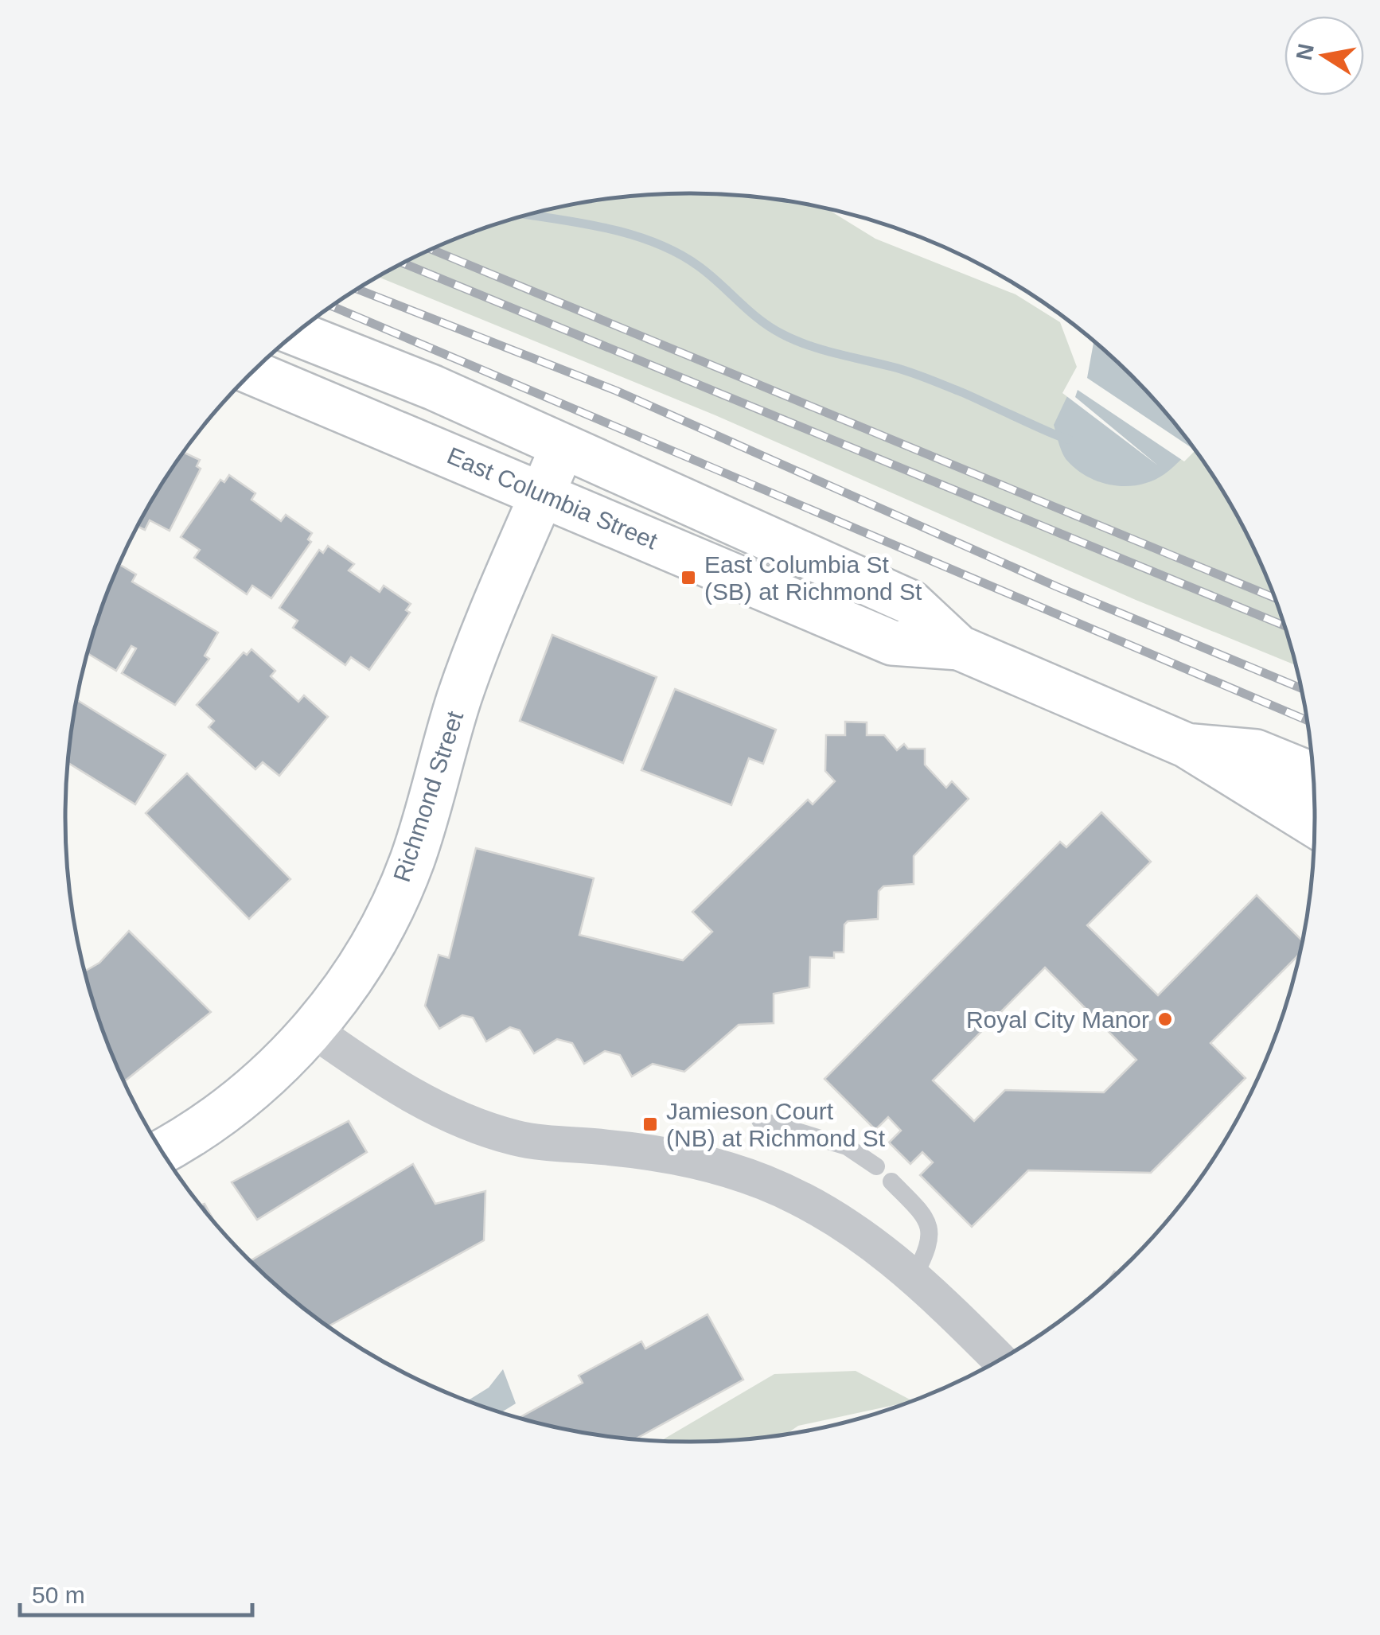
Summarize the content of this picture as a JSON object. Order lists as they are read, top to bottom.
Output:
{
  "streets": {
    "main road": ["East Columbia Street", "Richmond Street"]
  },
  "crossings": [
    ["East Columbia Street", "Richmond Street"]
  ],
  "places": {
    "transit": ["East Columbia St (SB) at Richmond St", "Jamieson Court (NB) at Richmond St"],
    "other": ["Royal City Manor"]
  },
  "scale_bar": "50 m",
  "north": "left"
}
